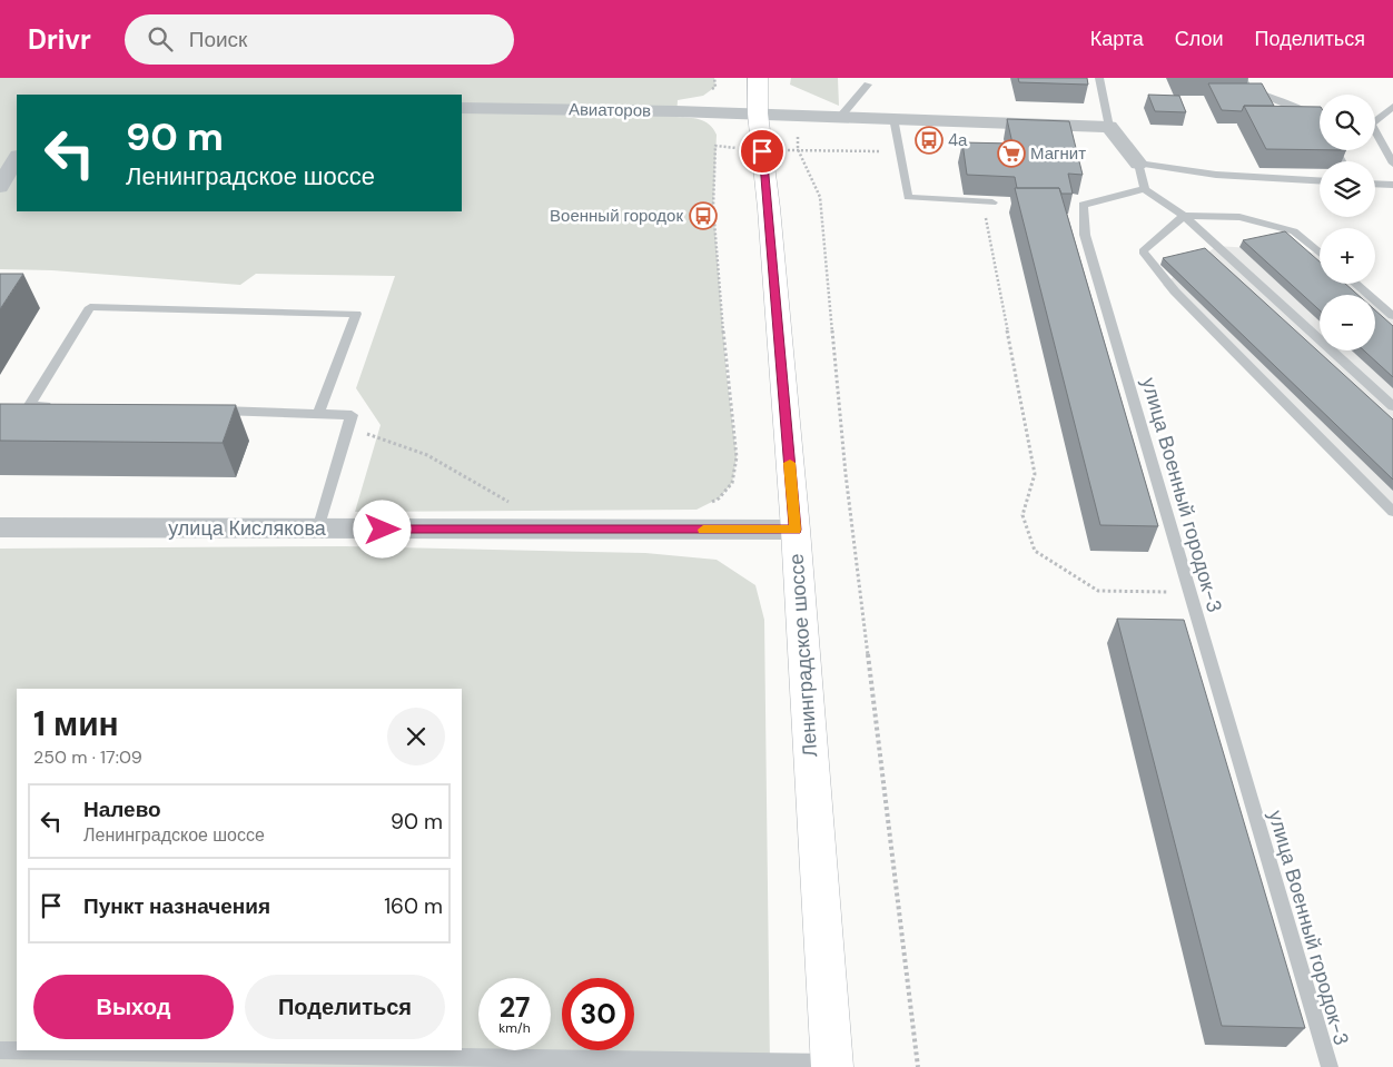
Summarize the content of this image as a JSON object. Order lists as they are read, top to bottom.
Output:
{
  "streets": {
    "highway": ["Ленинградское шоссе"],
    "street": ["Авиаторов", "улица Кислякова"],
    "lane": ["улица Военный городок-3"]
  },
  "crossings": [
    ["Авиаторов", "Ленинградское шоссе"],
    ["улица Кислякова", "Ленинградское шоссе"]
  ],
  "places": {
    "bus stop": ["4а", "Военный городок"],
    "supermarket": ["Магнит"]
  },
  "page": {
    "header": "Drivr",
    "search": "Поиск",
    "nav": ["Карта", "Слои", "Поделиться"],
    "map_buttons": ["+", "−"],
    "turn": ["90 m", "Ленинградское шоссе"],
    "heading": ["1 мин", "250 m · 17:09"],
    "list": [
      {
        "name": "Налево",
        "note": "Ленинградское шоссе",
        "value": "90 m"
      },
      {
        "name": "Пункт назначения",
        "value": "160 m"
      }
    ],
    "buttons": ["Выход", "Поделиться"],
    "speed": "27 km/h",
    "limit": "30"
  }
}
